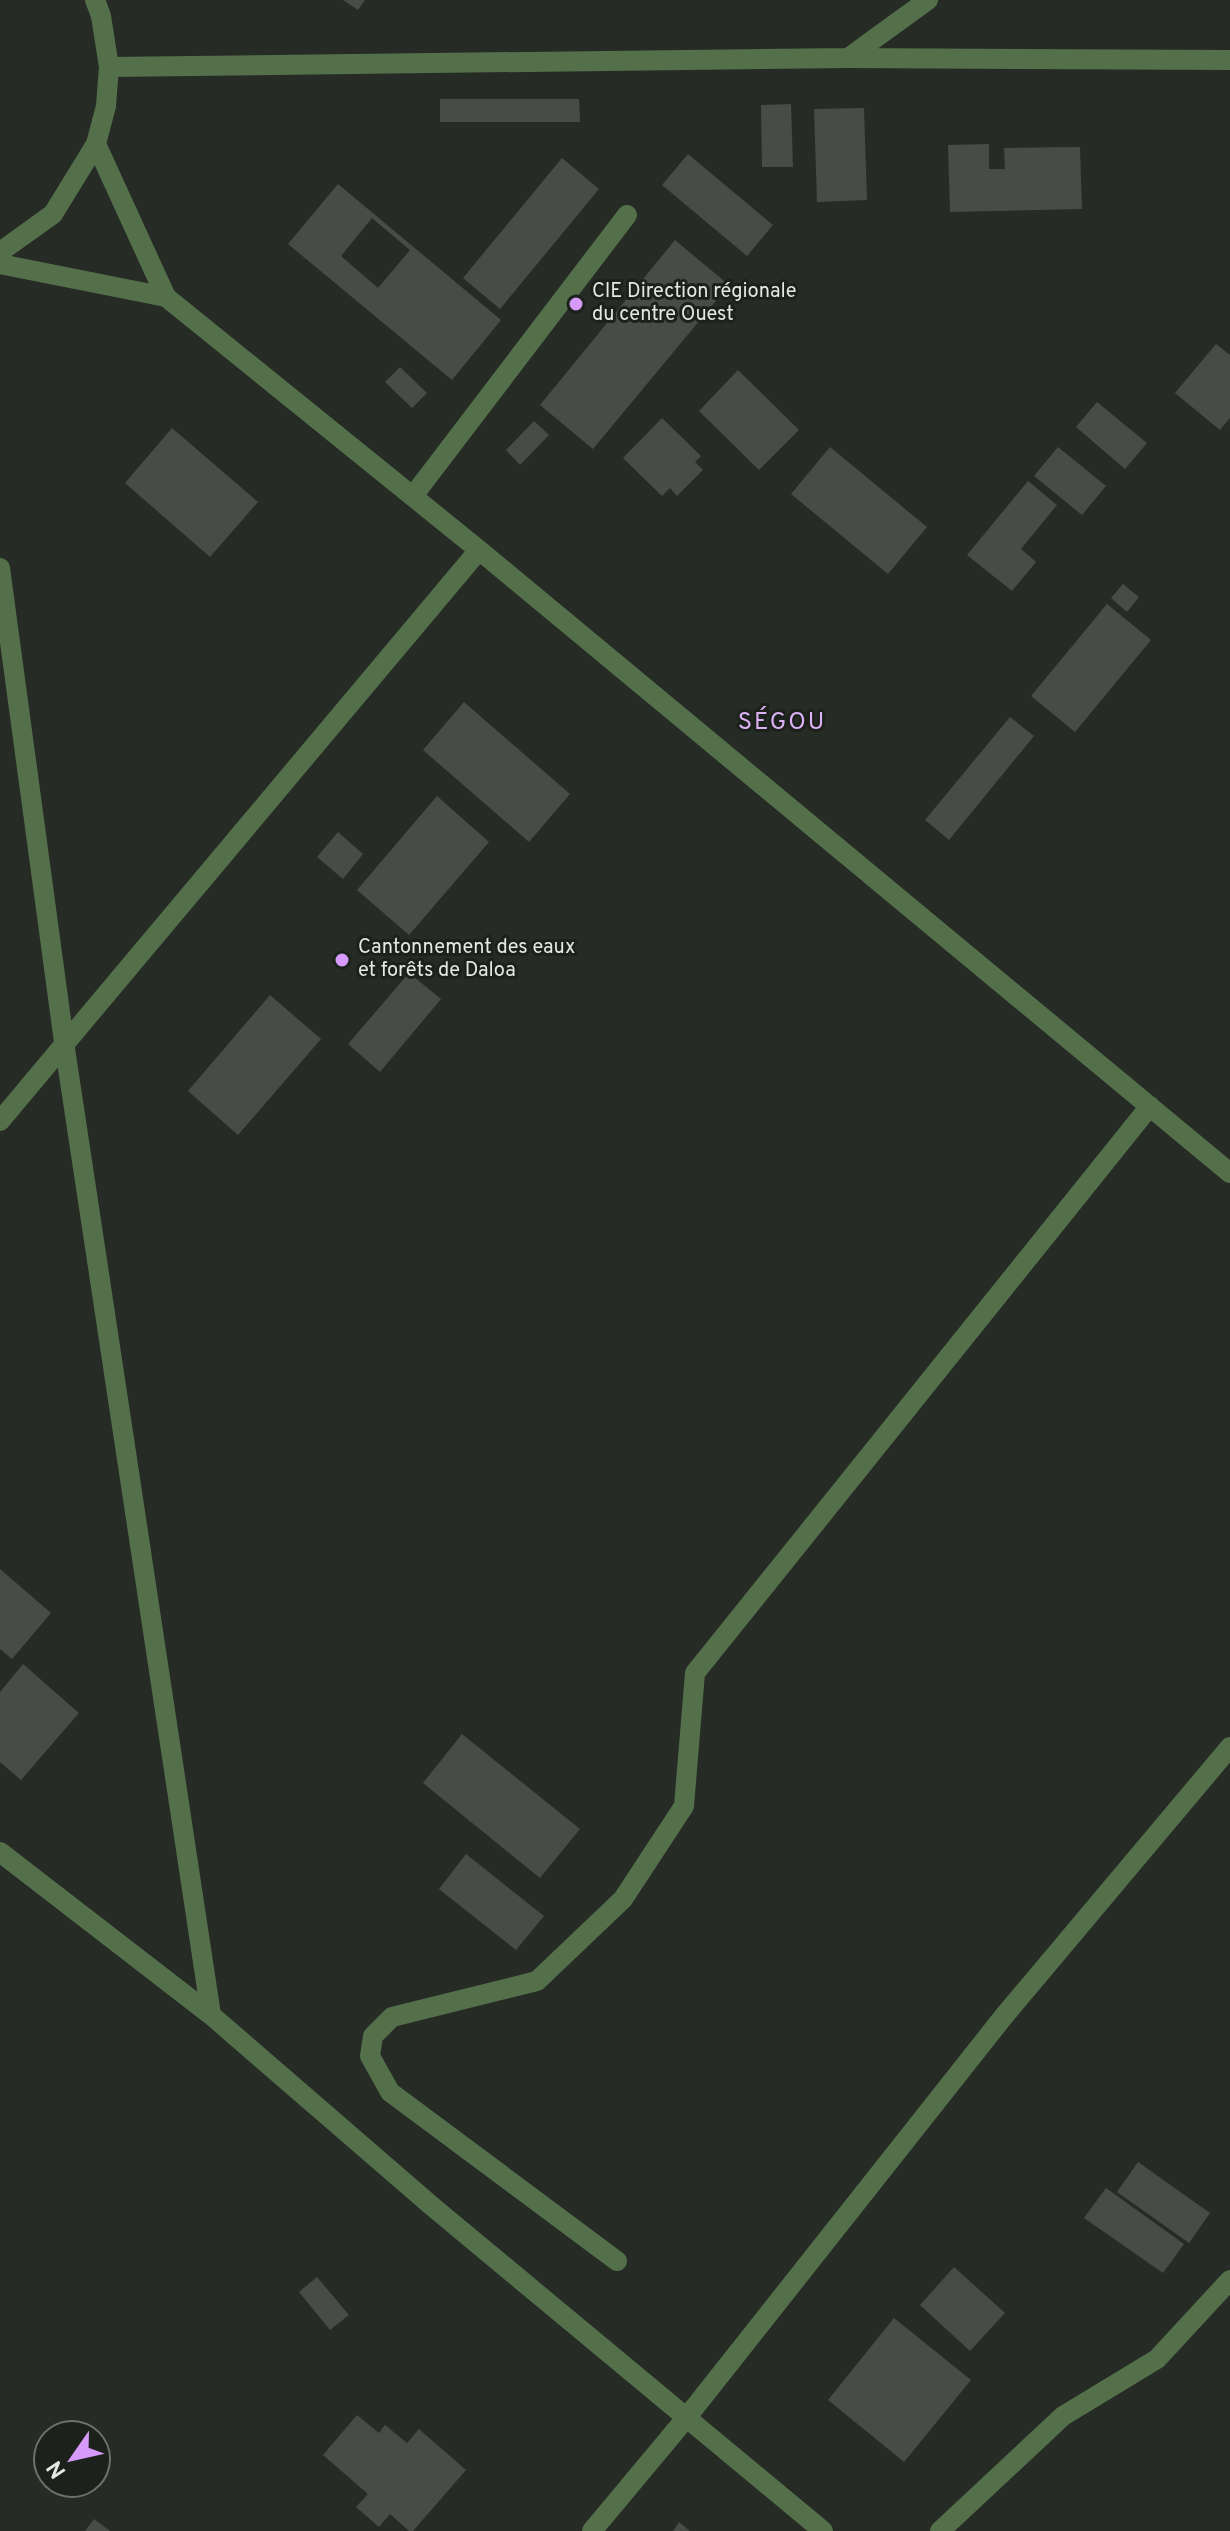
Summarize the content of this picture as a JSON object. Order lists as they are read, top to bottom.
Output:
{
  "districts": ["SÉGOU"],
  "places": ["CIE Direction régionale du centre Ouest", "Cantonnement des eaux et forêts de Daloa"],
  "north": "bottom left"
}
